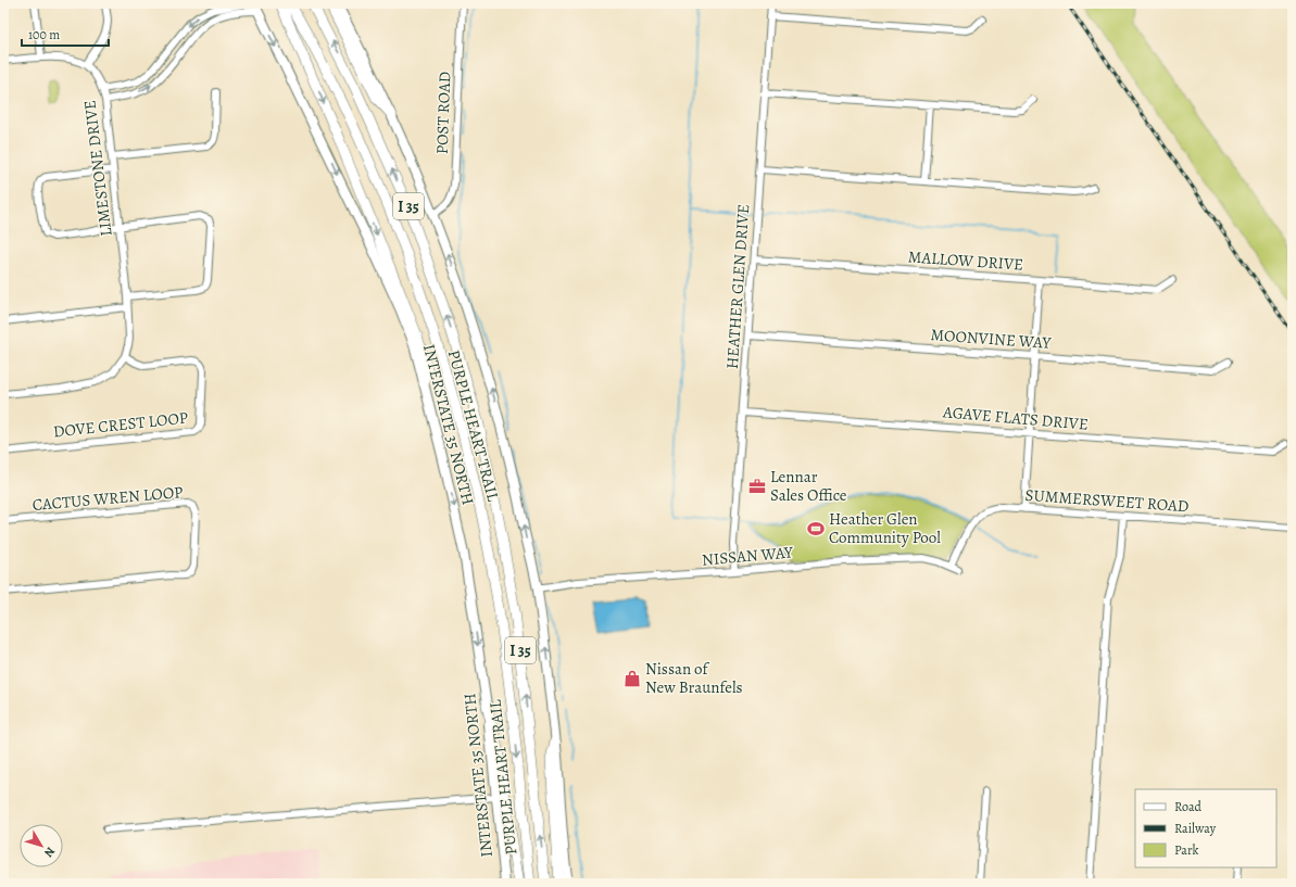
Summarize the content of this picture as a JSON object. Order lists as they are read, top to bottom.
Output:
{
  "streets": {
    "highway": ["I 35", "PURPLE HEART TRAIL"],
    "main road": ["INTERSTATE 35 NORTH"],
    "street": [
      "POST ROAD",
      "LIMESTONE DRIVE",
      "MALLOW DRIVE",
      "HEATHER GLEN DRIVE",
      "MOONVINE WAY",
      "AGAVE FLATS DRIVE",
      "DOVE CREST LOOP",
      "CACTUS WREN LOOP",
      "SUMMERSWEET ROAD",
      "NISSAN WAY"
    ]
  },
  "crossings": [
    ["LIMESTONE DRIVE", "DOVE CREST LOOP"],
    ["MALLOW DRIVE", "HEATHER GLEN DRIVE"],
    ["HEATHER GLEN DRIVE", "MOONVINE WAY"],
    ["HEATHER GLEN DRIVE", "AGAVE FLATS DRIVE"],
    ["HEATHER GLEN DRIVE", "NISSAN WAY"],
    ["SUMMERSWEET ROAD", "NISSAN WAY"]
  ],
  "places": {
    "office": ["Lennar Sales Office"],
    "sports": ["Heather Glen Community Pool"],
    "shop": ["Nissan of New Braunfels"]
  },
  "legend": ["Road", "Railway", "Park"],
  "scale_bar": "100 m",
  "north": "bottom right"
}
